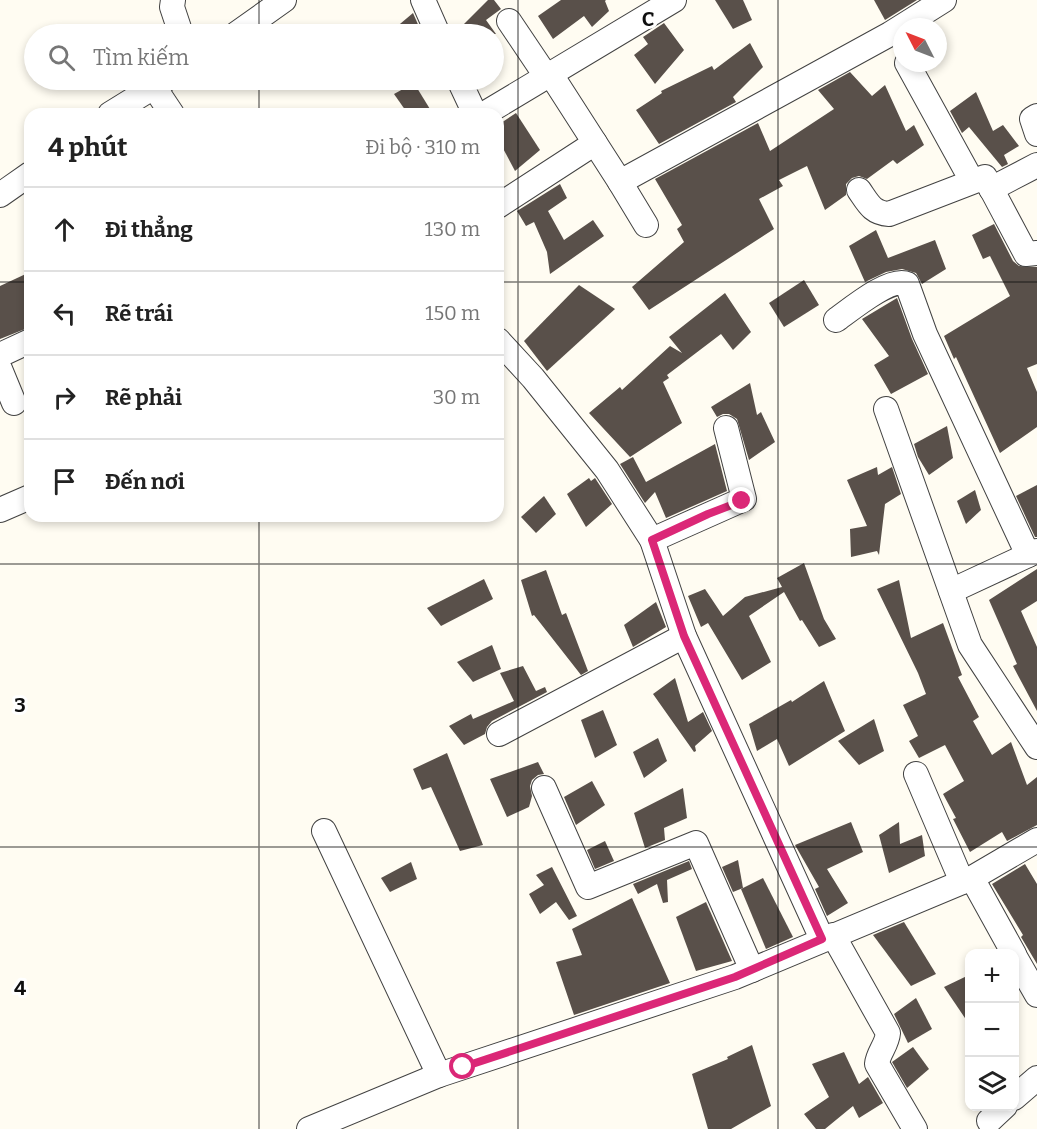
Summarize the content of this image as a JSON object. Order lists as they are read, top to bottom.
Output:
{
  "north": "top left",
  "page": {
    "search": "Tìm kiếm",
    "heading": ["4 phút", "Đi bộ · 310 m"],
    "list": [
      ["Đi thẳng", "130 m"],
      ["Rẽ trái", "150 m"],
      ["Rẽ phải", "30 m"],
      "Đến nơi"
    ],
    "map_buttons": ["+", "−"]
  },
  "grid": {
    "columns": ["C"],
    "rows": ["3", "4"]
  }
}
